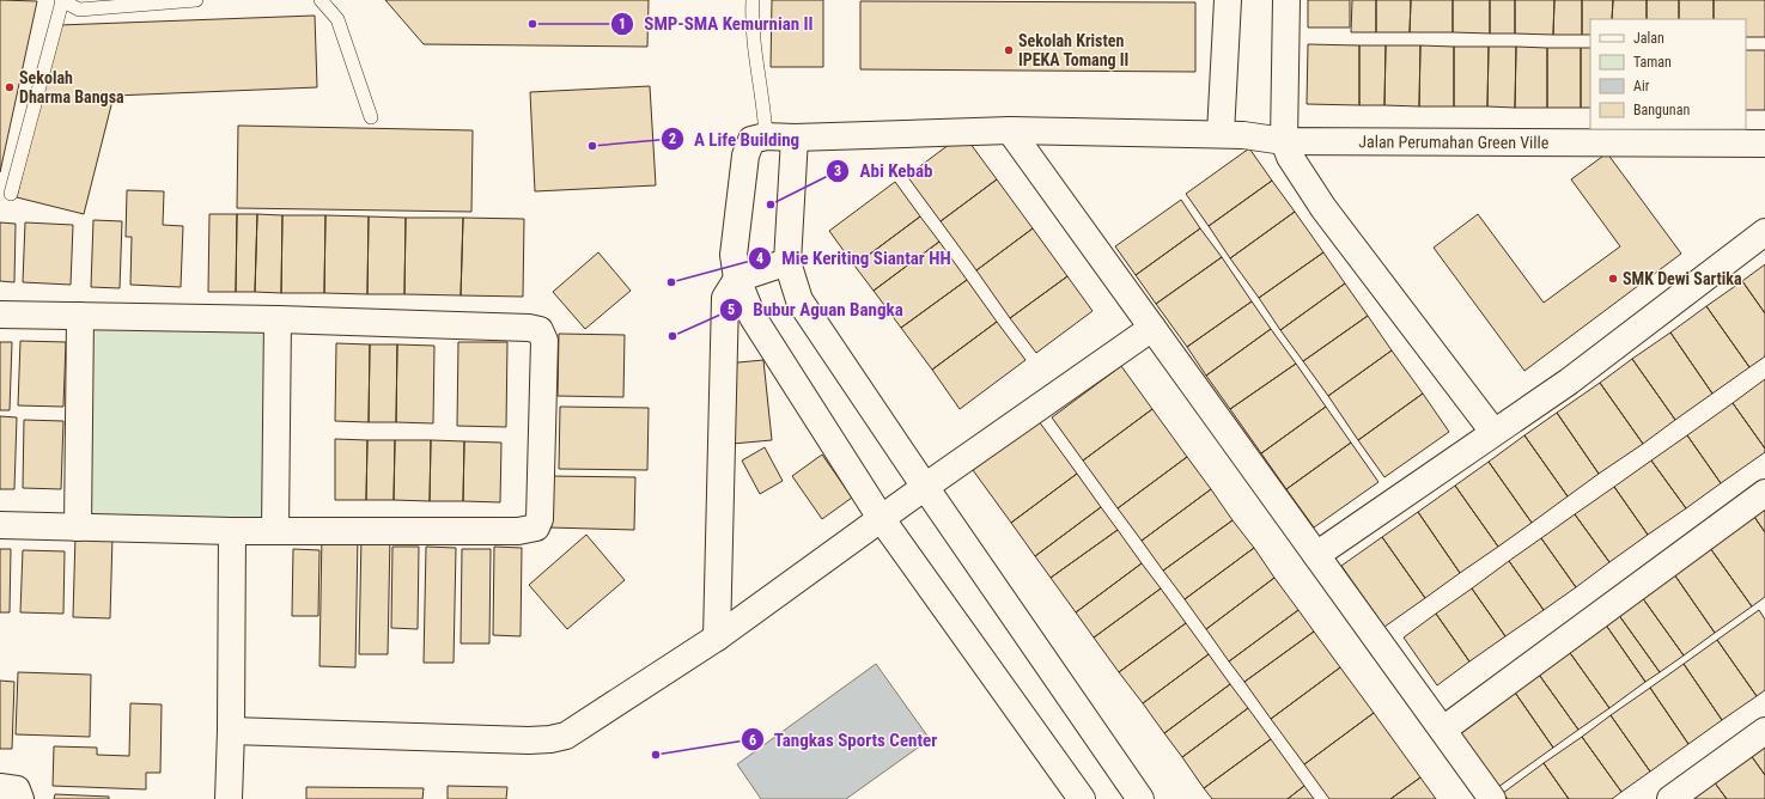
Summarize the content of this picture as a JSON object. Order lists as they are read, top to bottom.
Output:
{
  "streets": {
    "street": ["Jalan Perumahan Green Ville"]
  },
  "places": [
    "SMP-SMA Kemurnian II",
    "Sekolah Kristen IPEKA Tomang II",
    "Sekolah Dharma Bangsa",
    "A Life Building",
    "Abi Kebab",
    "SMK Dewi Sartika",
    "Mie Keriting Siantar HH",
    "Bubur Aguan Bangka",
    "Tangkas Sports Center"
  ],
  "legend": [
    "Jalan",
    "Taman",
    "Air",
    "Bangunan"
  ]
}
